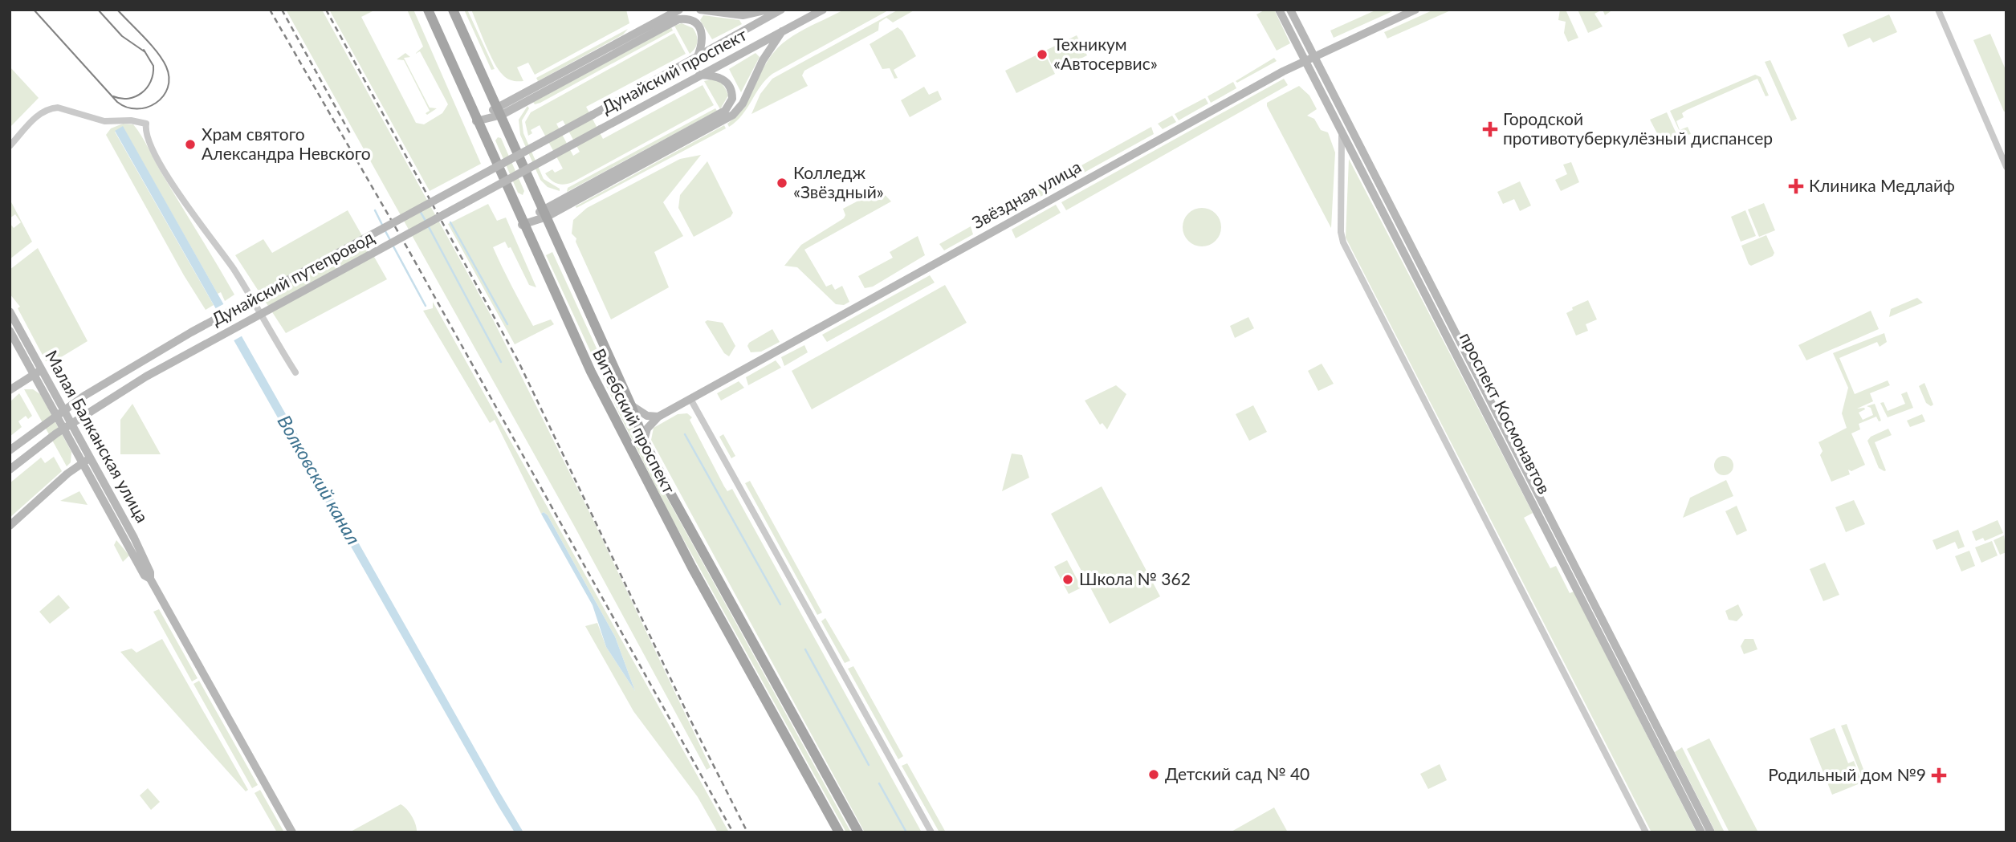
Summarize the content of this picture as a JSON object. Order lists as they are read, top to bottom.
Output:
{
  "streets": {
    "main road": ["Витебский проспект"],
    "street": [
      "Дунайский проспект",
      "Звёздная улица",
      "Дунайский путепровод",
      "проспект Космонавтов",
      "Малая Балканская улица"
    ]
  },
  "crossings": [
    ["Дунайский проспект", "Дунайский путепровод"],
    ["Звёздная улица", "проспект Космонавтов"]
  ],
  "water": ["Волковский канал"],
  "places": {
    "other": [
      "Техникум «Автосервис»",
      "Храм святого Александра Невского",
      "Колледж «Звёздный»",
      "Школа № 362",
      "Детский сад № 40"
    ],
    "health": ["Городской противотуберкулёзный диспансер", "Клиника Медлайф", "Родильный дом №9"]
  }
}
